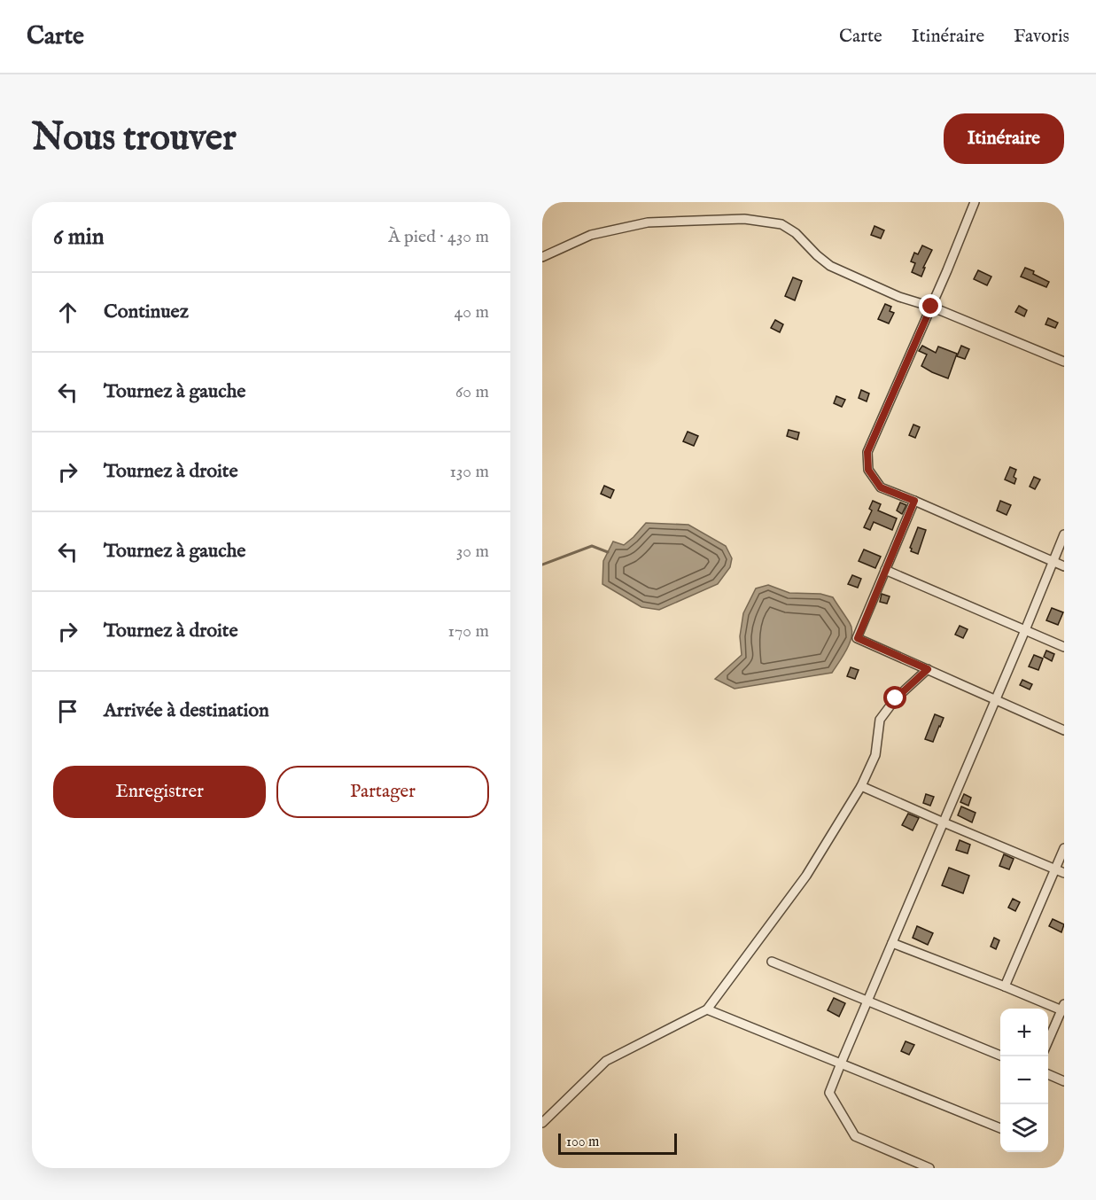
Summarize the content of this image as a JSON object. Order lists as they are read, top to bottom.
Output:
{
  "scale_bar": "100 m",
  "page": {
    "header": "Carte",
    "nav": ["Carte", "Itinéraire", "Favoris"],
    "buttons": [
      "Itinéraire",
      ["Enregistrer", "Partager"]
    ],
    "title": "Nous trouver",
    "heading": ["6 min", "À pied · 430 m"],
    "list": [
      ["Continuez", "40 m"],
      ["Tournez à gauche", "60 m"],
      ["Tournez à droite", "130 m"],
      ["Tournez à gauche", "30 m"],
      ["Tournez à droite", "170 m"],
      "Arrivée à destination"
    ],
    "map_buttons": ["+", "−"],
    "scale": "100 m"
  }
}
